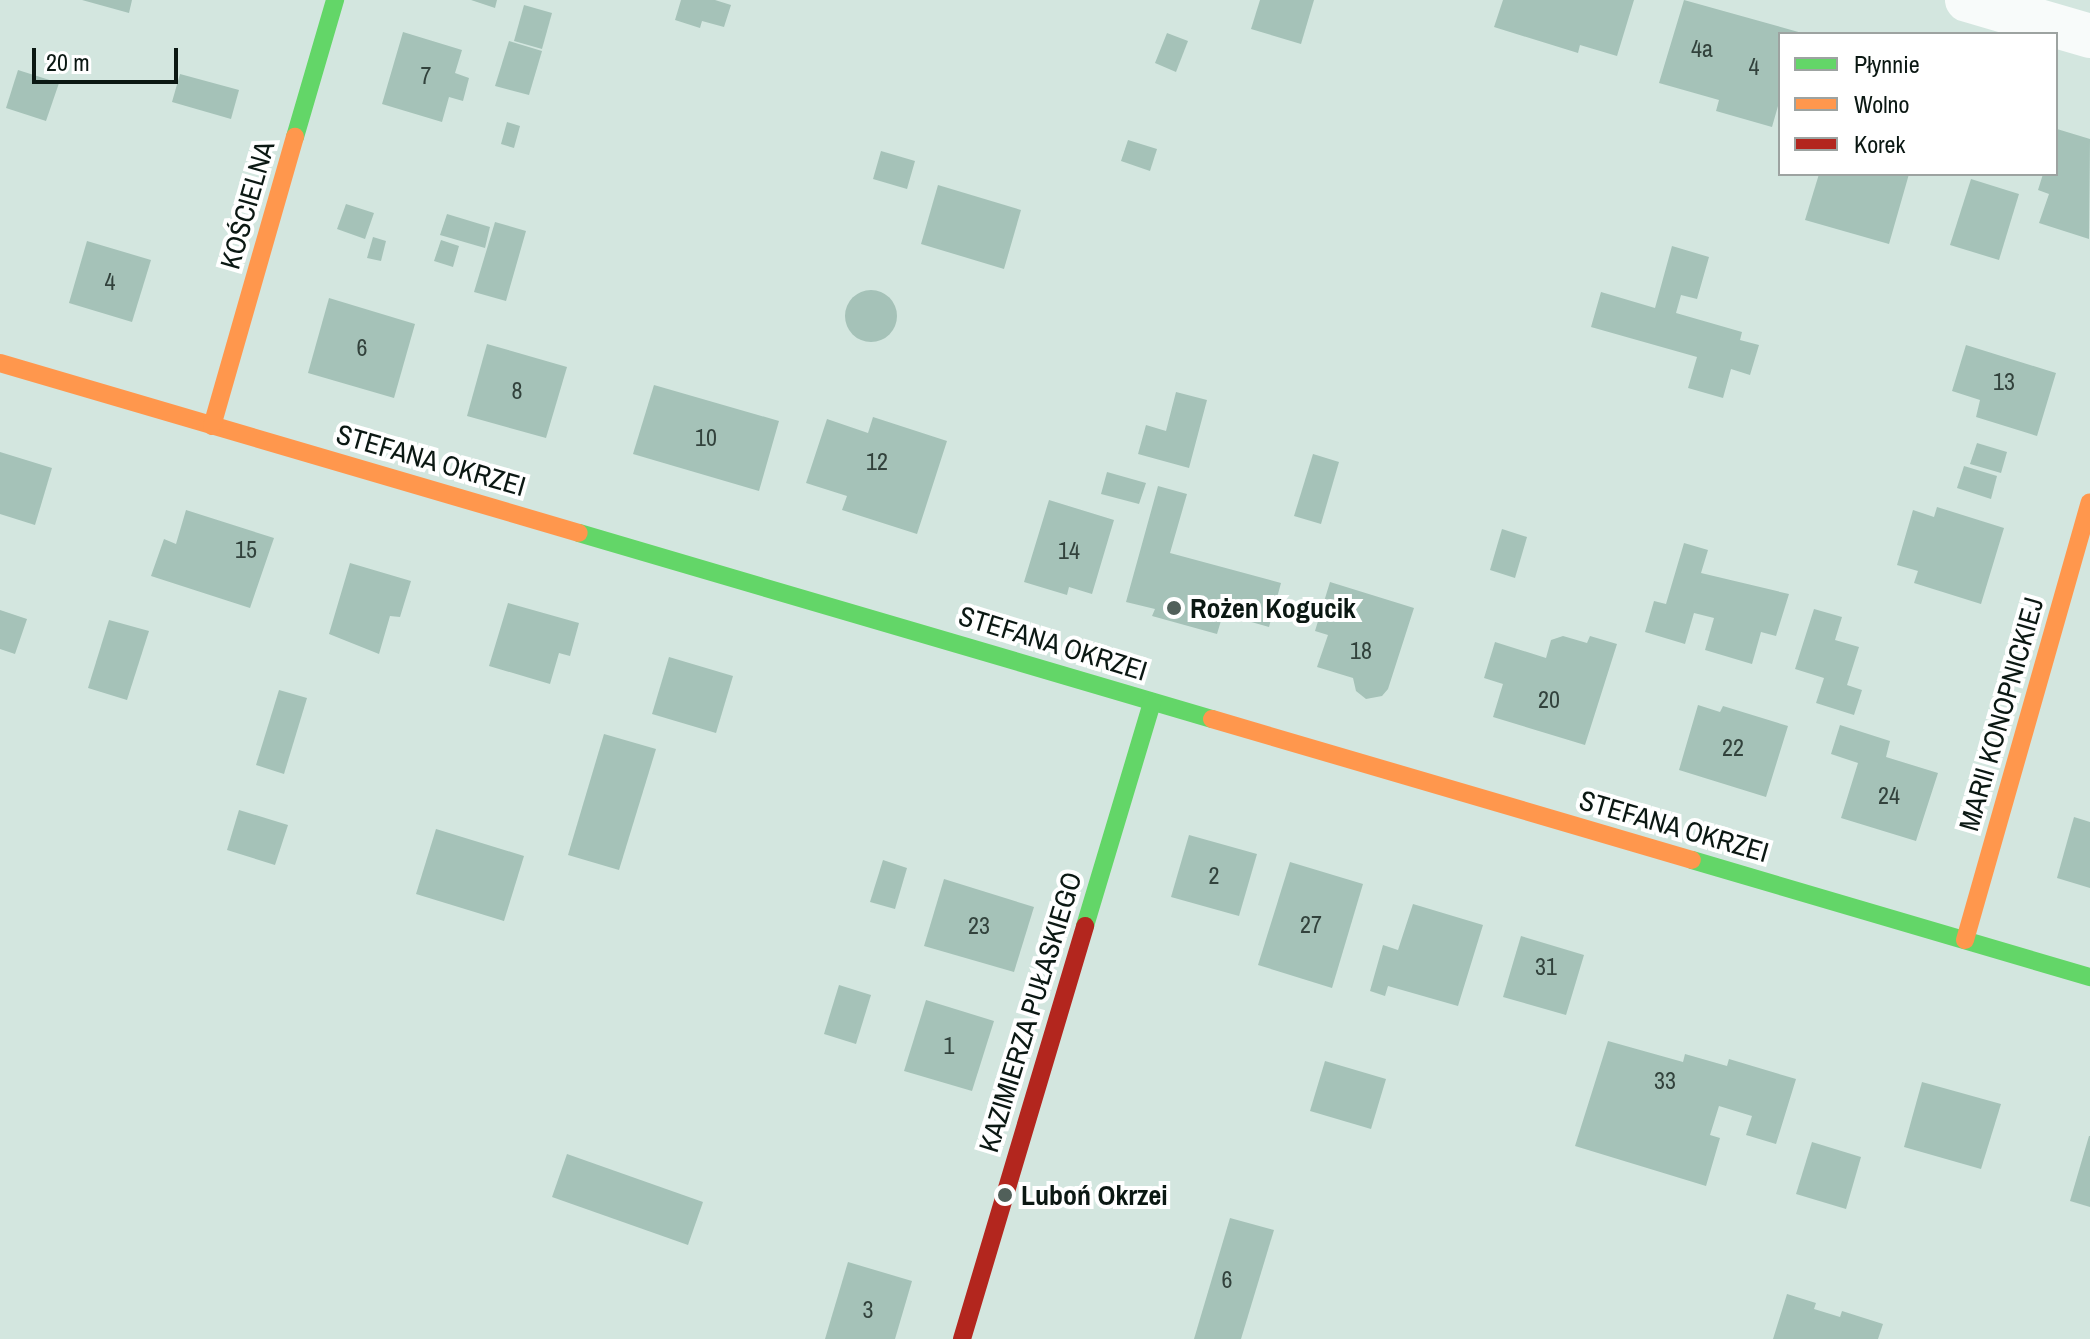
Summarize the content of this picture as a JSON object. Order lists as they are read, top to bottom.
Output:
{
  "streets": {
    "street": [
      "KOŚCIELNA",
      "STEFANA OKRZEI",
      "MARII KONOPNICKIEJ",
      "KAZIMIERZA PUŁASKIEGO"
    ]
  },
  "crossings": [
    ["KOŚCIELNA", "STEFANA OKRZEI"],
    ["STEFANA OKRZEI", "MARII KONOPNICKIEJ"],
    ["STEFANA OKRZEI", "KAZIMIERZA PUŁASKIEGO"]
  ],
  "places": ["Rożen Kogucik", "Luboń Okrzei"],
  "house_numbers": [
    "4a",
    "4",
    "7",
    "4",
    "6",
    "13",
    "8",
    "10",
    "12",
    "15",
    "14",
    "18",
    "20",
    "22",
    "24",
    "2",
    "27",
    "23",
    "31",
    "1",
    "33",
    "6",
    "3"
  ],
  "legend": ["Płynnie", "Wolno", "Korek"],
  "scale_bar": "20 m"
}
